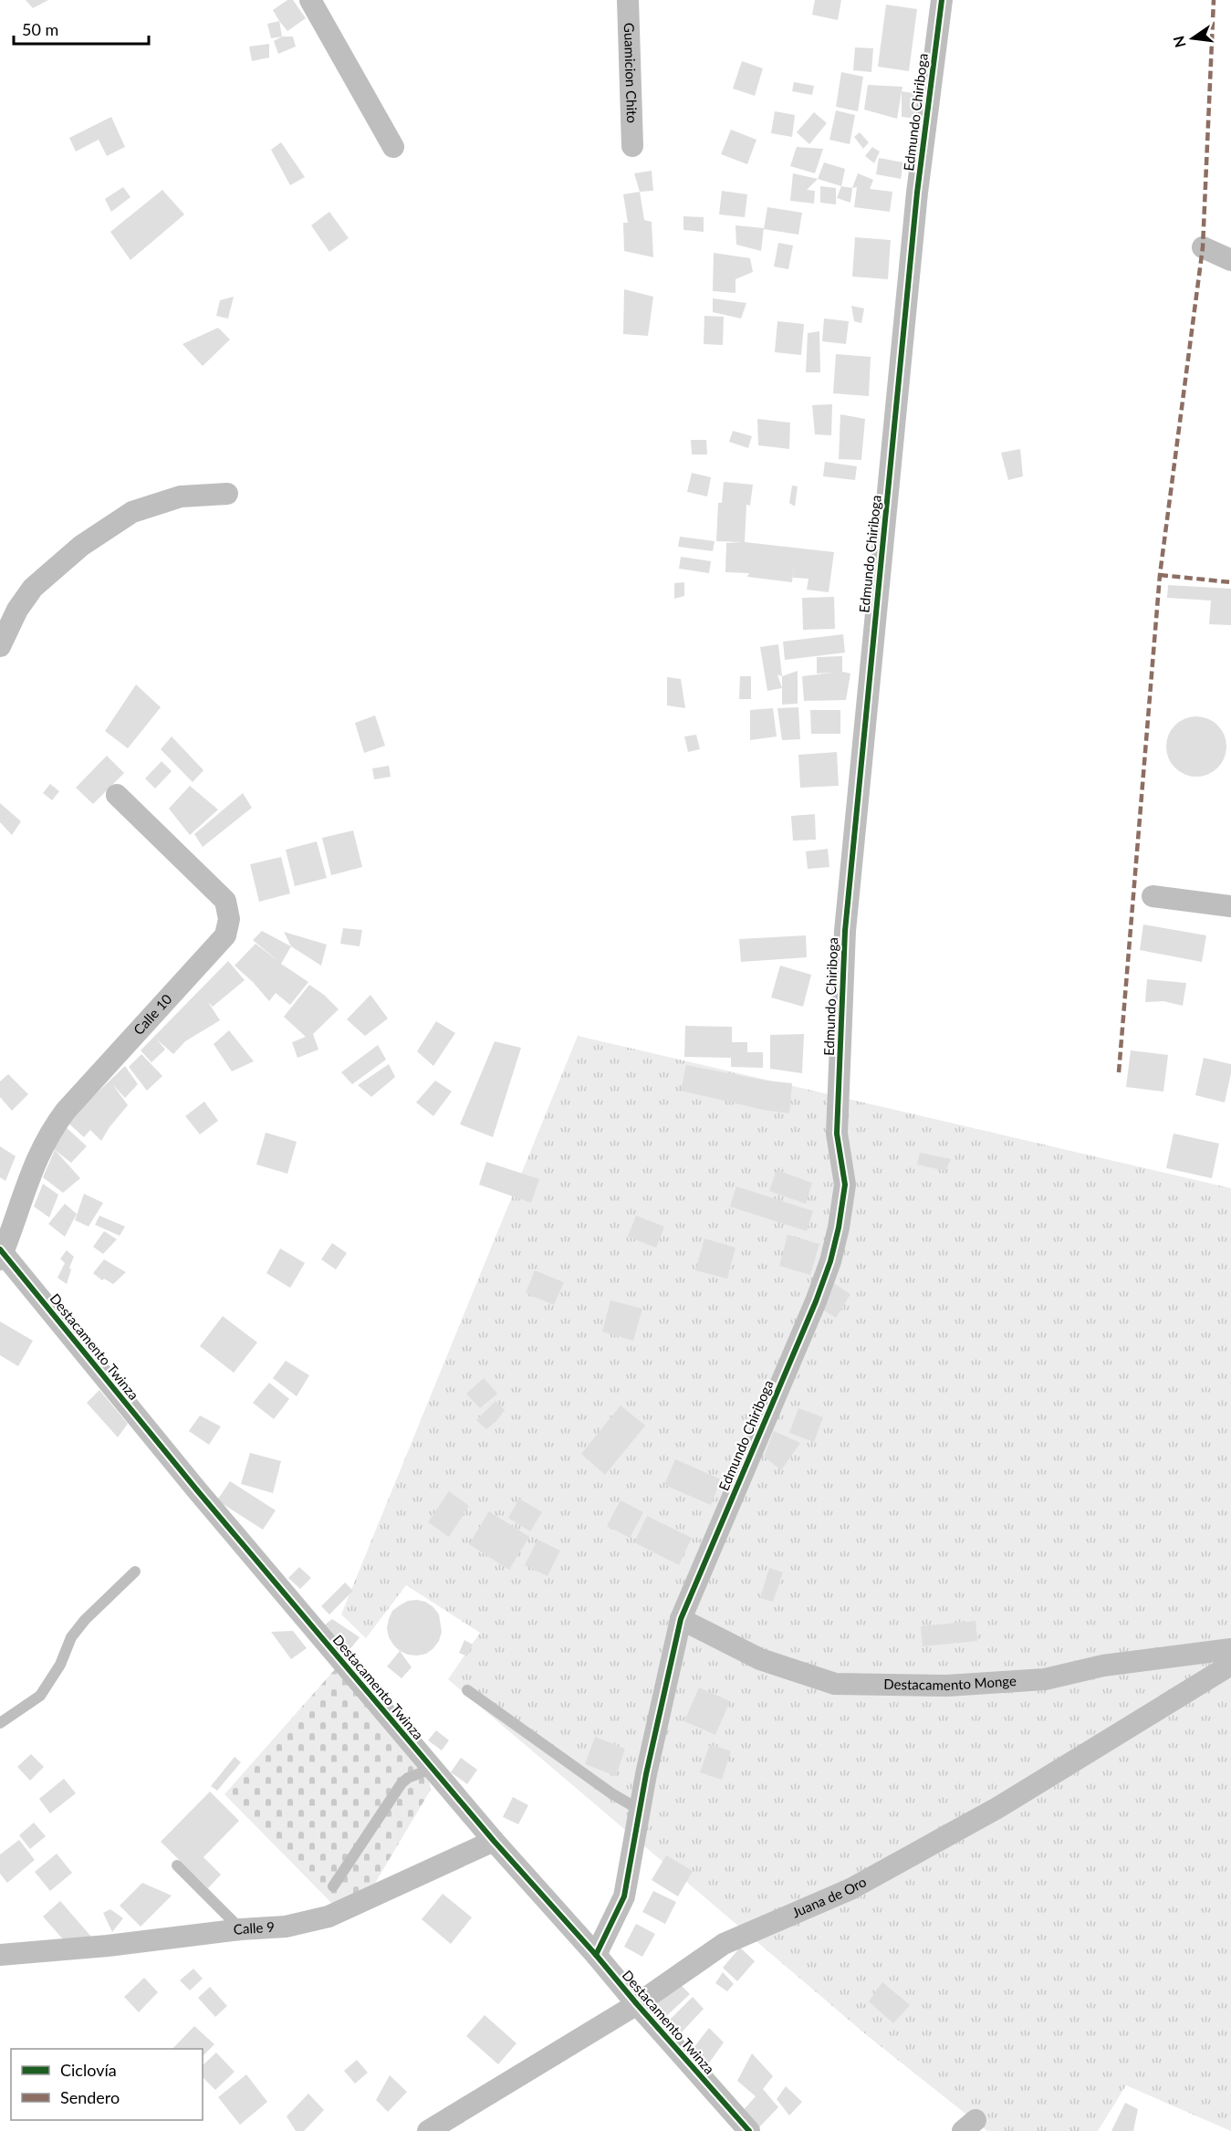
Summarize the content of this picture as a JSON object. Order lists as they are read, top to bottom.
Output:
{
  "streets": {
    "street": [
      "Guamicion Chito",
      "Edmundo Chiriboga",
      "Calle 10",
      "Destacamento Twinza",
      "Destacamento Monge",
      "Juana de Oro",
      "Calle 9"
    ]
  },
  "crossings": [
    ["Edmundo Chiriboga", "Destacamento Twinza"],
    ["Edmundo Chiriboga", "Destacamento Monge"],
    ["Calle 10", "Destacamento Twinza"],
    ["Destacamento Twinza", "Juana de Oro"],
    ["Destacamento Twinza", "Calle 9"]
  ],
  "legend": ["Ciclovía", "Sendero"],
  "scale_bar": "50 m",
  "north": "left"
}
